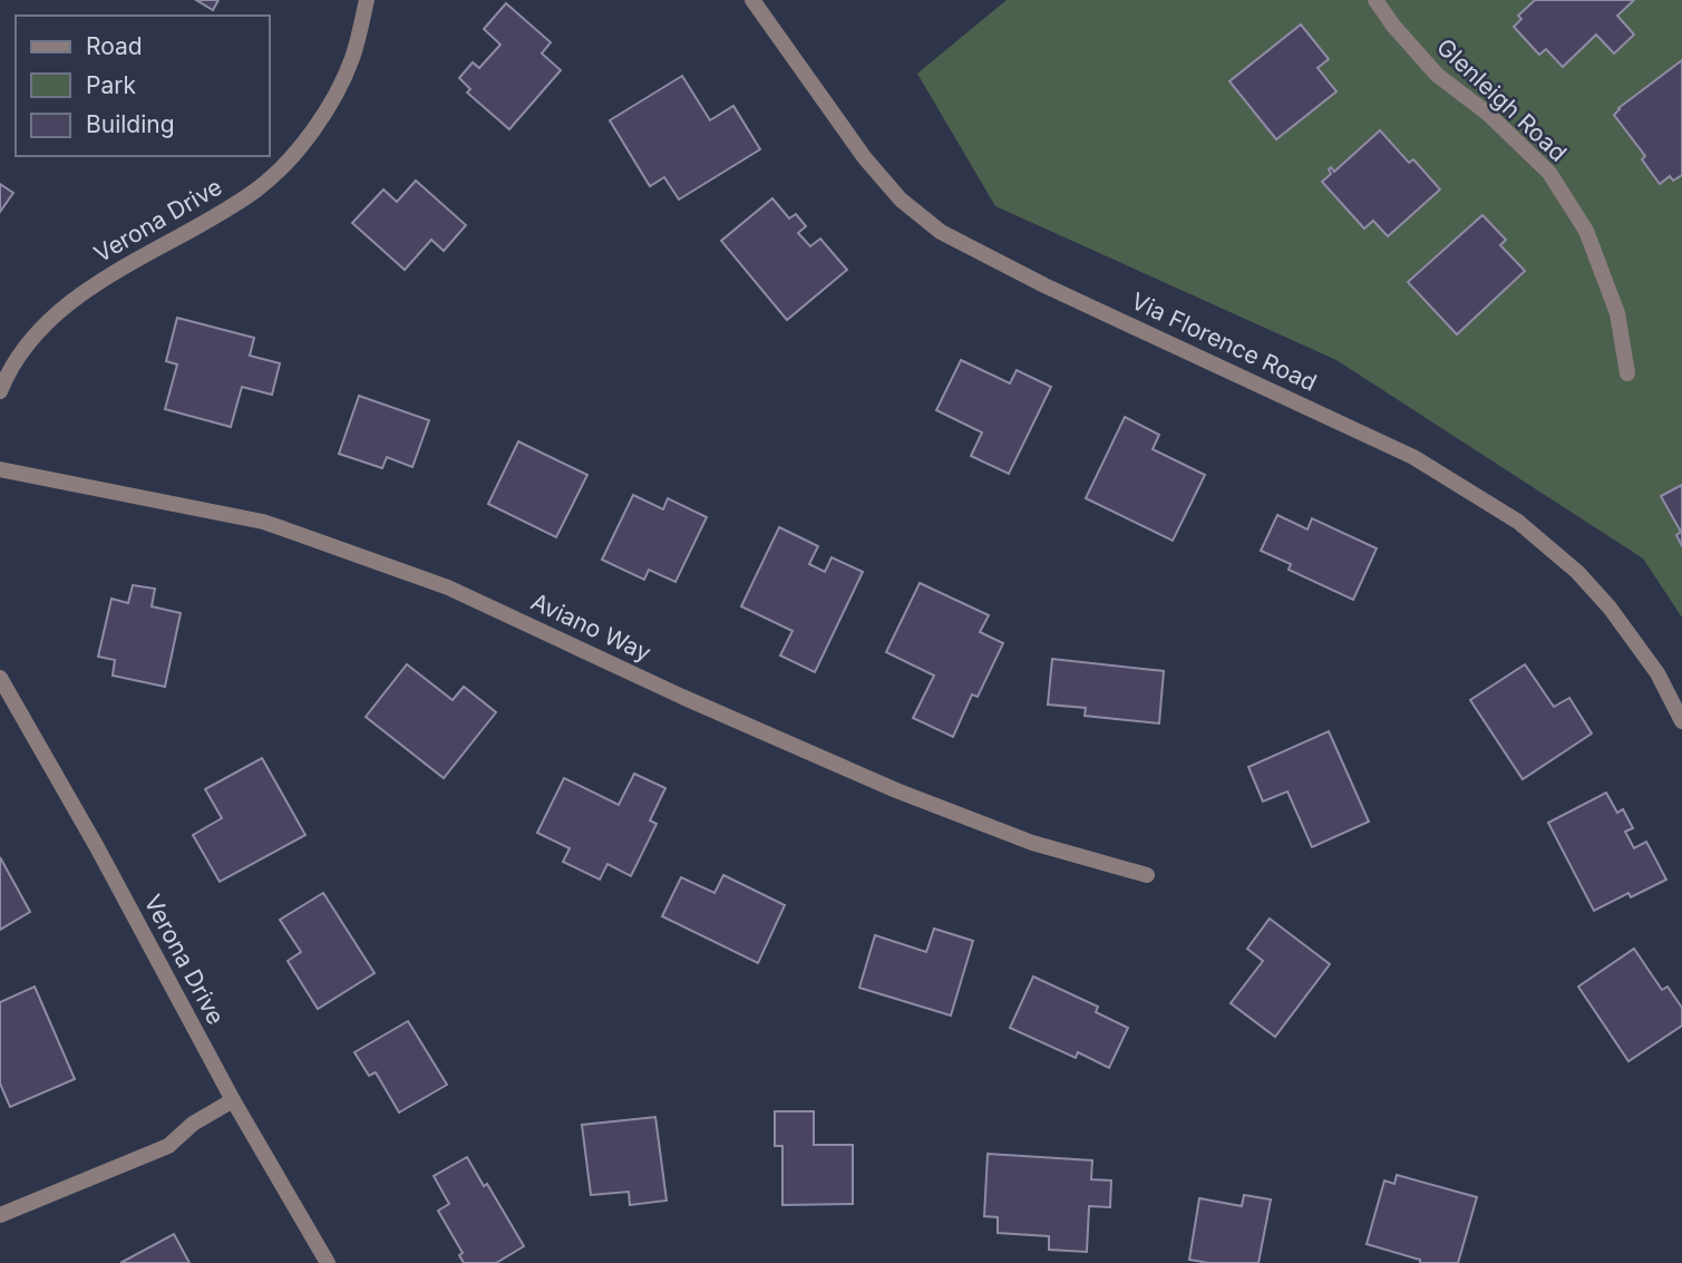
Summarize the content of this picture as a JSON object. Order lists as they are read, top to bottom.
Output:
{
  "streets": {
    "street": [
      "Glenleigh Road",
      "Verona Drive",
      "Via Florence Road",
      "Aviano Way"
    ]
  },
  "legend": ["Road", "Park", "Building"]
}
